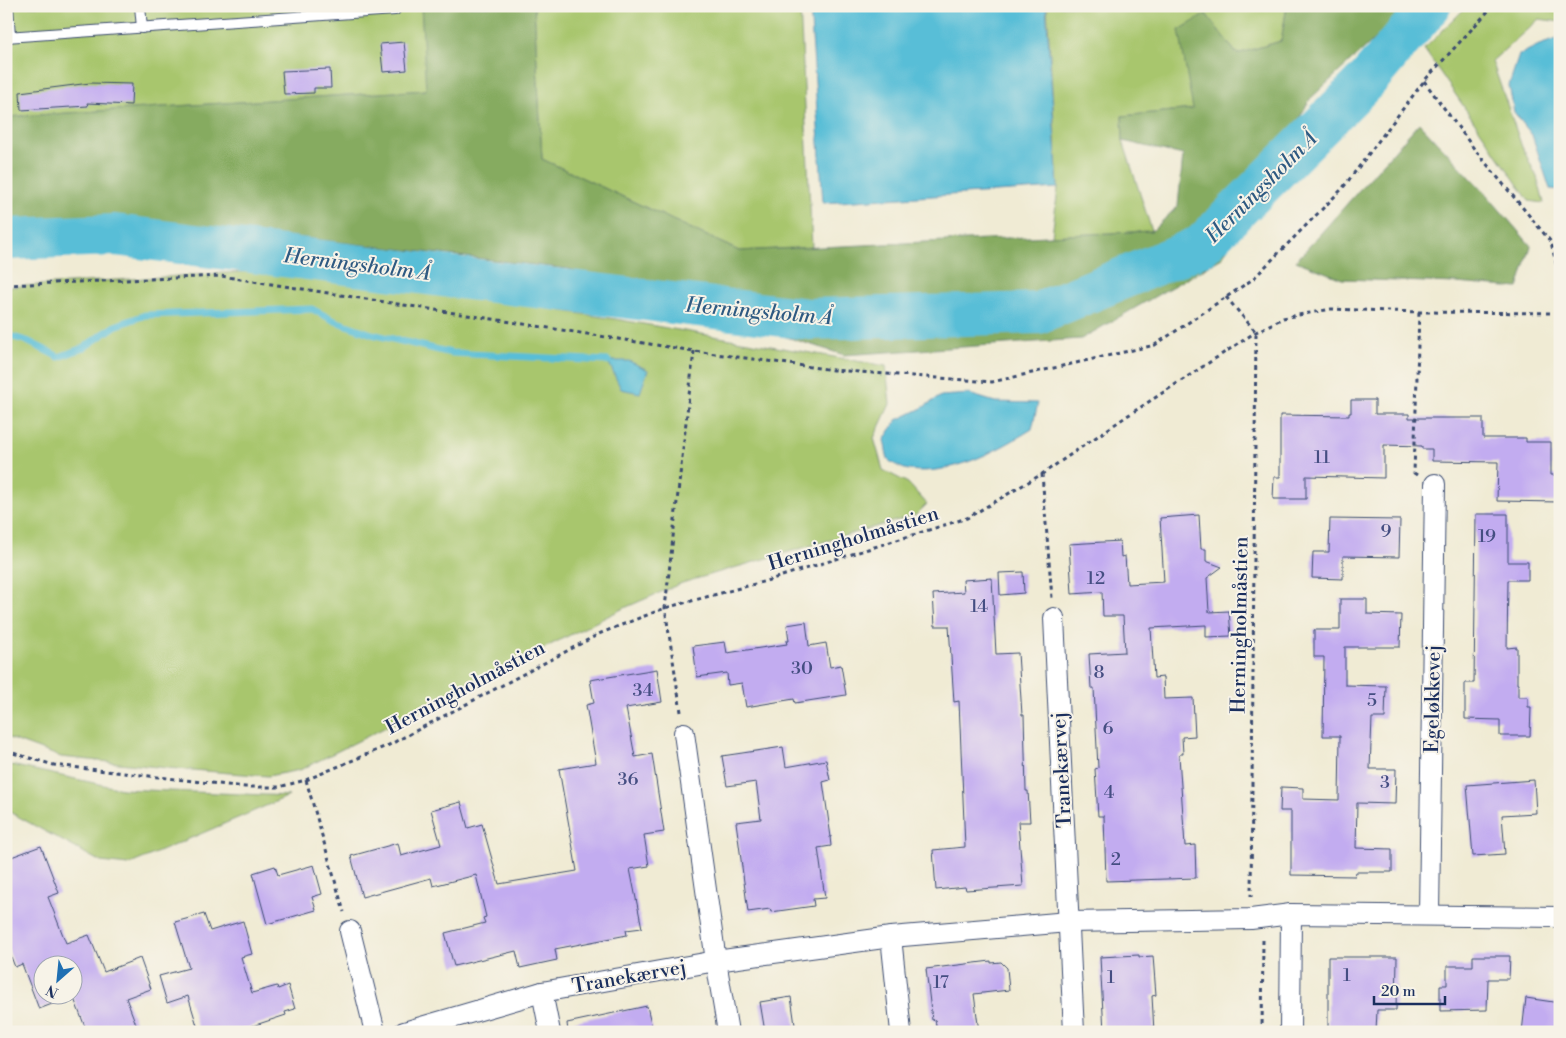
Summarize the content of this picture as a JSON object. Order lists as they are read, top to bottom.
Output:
{
  "streets": {
    "street": ["Egeløkkevej", "Tranekærvej"],
    "path": ["Herningholmåstien"]
  },
  "crossings": [
    ["Herningholmåstien", "Tranekærvej"]
  ],
  "water": ["Herningsholm Å"],
  "house_numbers": [
    "11",
    "9",
    "19",
    "12",
    "14",
    "30",
    "8",
    "34",
    "5",
    "6",
    "36",
    "3",
    "4",
    "2",
    "1",
    "1",
    "17"
  ],
  "scale_bar": "20 m",
  "north": "bottom left"
}
